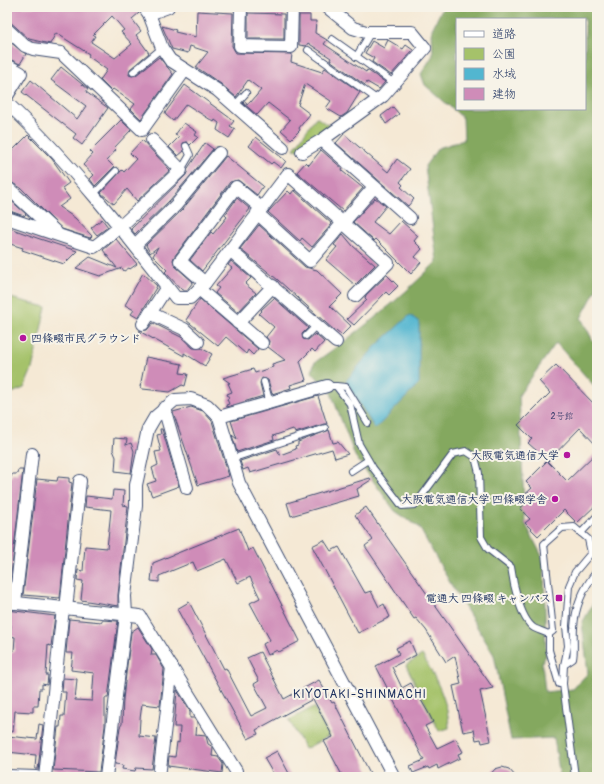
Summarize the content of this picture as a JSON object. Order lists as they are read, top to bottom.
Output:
{
  "districts": ["KIYOTAKI-SHINMACHI"],
  "places": {
    "other": ["四條畷市民グラウンド", "大阪電気通信大学", "大阪電気通信大学 四條畷学舎"],
    "transit": ["電通大 四條畷 キャンパス"]
  },
  "house_numbers": ["2号館"],
  "legend": [
    "道路",
    "公園",
    "水域",
    "建物"
  ]
}
